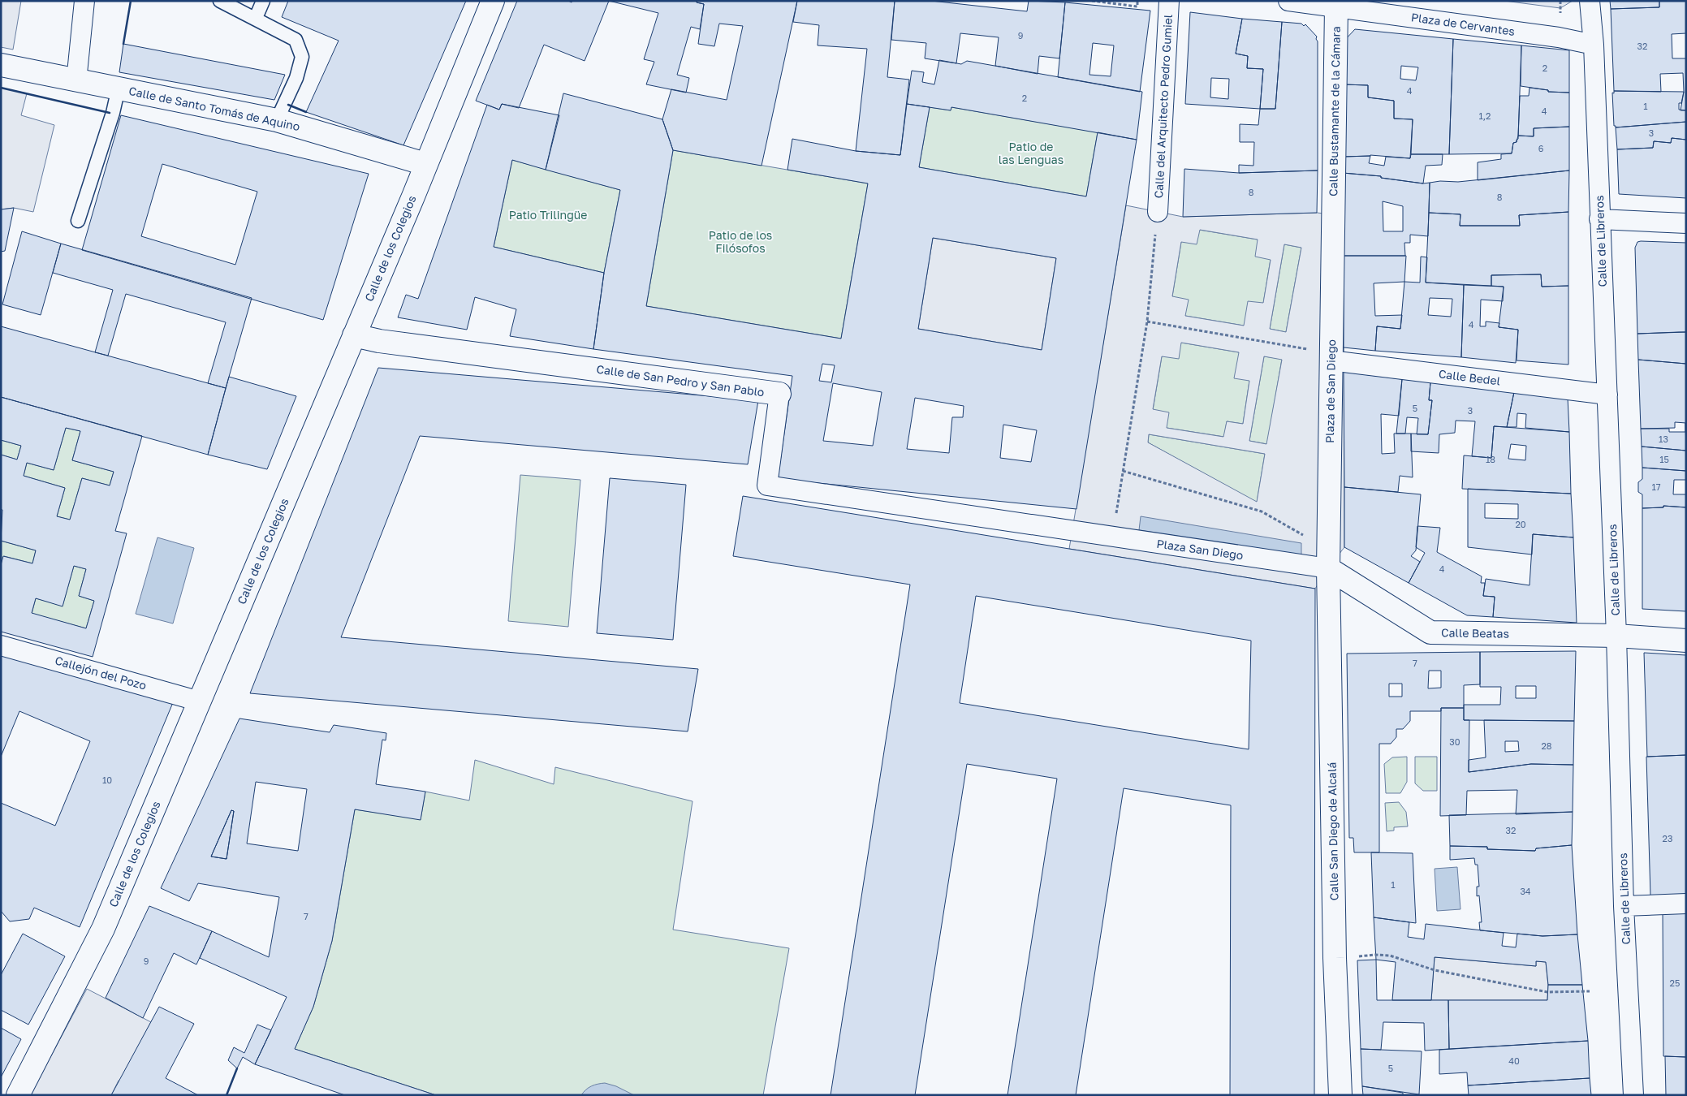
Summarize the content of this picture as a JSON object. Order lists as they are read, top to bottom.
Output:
{
  "streets": {
    "street": [
      "Plaza de Cervantes",
      "Calle del Arquitecto Pedro Gumiel",
      "Calle de Santo Tomás de Aquino",
      "Calle Bustamante de la Cámara",
      "Calle de Libreros",
      "Calle de los Colegios",
      "Calle Bedel",
      "Calle de San Pedro y San Pablo",
      "Plaza de San Diego",
      "Plaza San Diego",
      "Calle Beatas",
      "Callejón del Pozo",
      "Calle San Diego de Alcalá"
    ]
  },
  "crossings": [
    ["Plaza de Cervantes", "Calle Bustamante de la Cámara"],
    ["Plaza de Cervantes", "Calle de Libreros"],
    ["Calle de Santo Tomás de Aquino", "Calle de los Colegios"],
    ["Calle Bustamante de la Cámara", "Plaza de San Diego"],
    ["Calle de Libreros", "Calle Bedel"],
    ["Calle de Libreros", "Calle Beatas"],
    ["Calle de los Colegios", "Calle de San Pedro y San Pablo"],
    ["Calle de los Colegios", "Callejón del Pozo"],
    ["Calle Bedel", "Plaza de San Diego"],
    ["Calle de San Pedro y San Pablo", "Plaza San Diego"],
    ["Plaza de San Diego", "Plaza San Diego"],
    ["Plaza de San Diego", "Calle Beatas"],
    ["Plaza de San Diego", "Calle San Diego de Alcalá"],
    ["Plaza San Diego", "Calle Beatas"],
    ["Plaza San Diego", "Calle San Diego de Alcalá"],
    ["Calle Beatas", "Calle San Diego de Alcalá"]
  ],
  "parks": ["Patio de las Lenguas", "Patio Trilingüe", "Patio de los Filósofos"],
  "house_numbers": [
    "9",
    "32",
    "2",
    "4",
    "2",
    "1",
    "4",
    "1,2",
    "3",
    "6",
    "8",
    "8",
    "4",
    "5",
    "3",
    "13",
    "18",
    "15",
    "17",
    "20",
    "4",
    "7",
    "30",
    "28",
    "10",
    "32",
    "23",
    "1",
    "34",
    "7",
    "9",
    "25",
    "40",
    "5"
  ]
}
